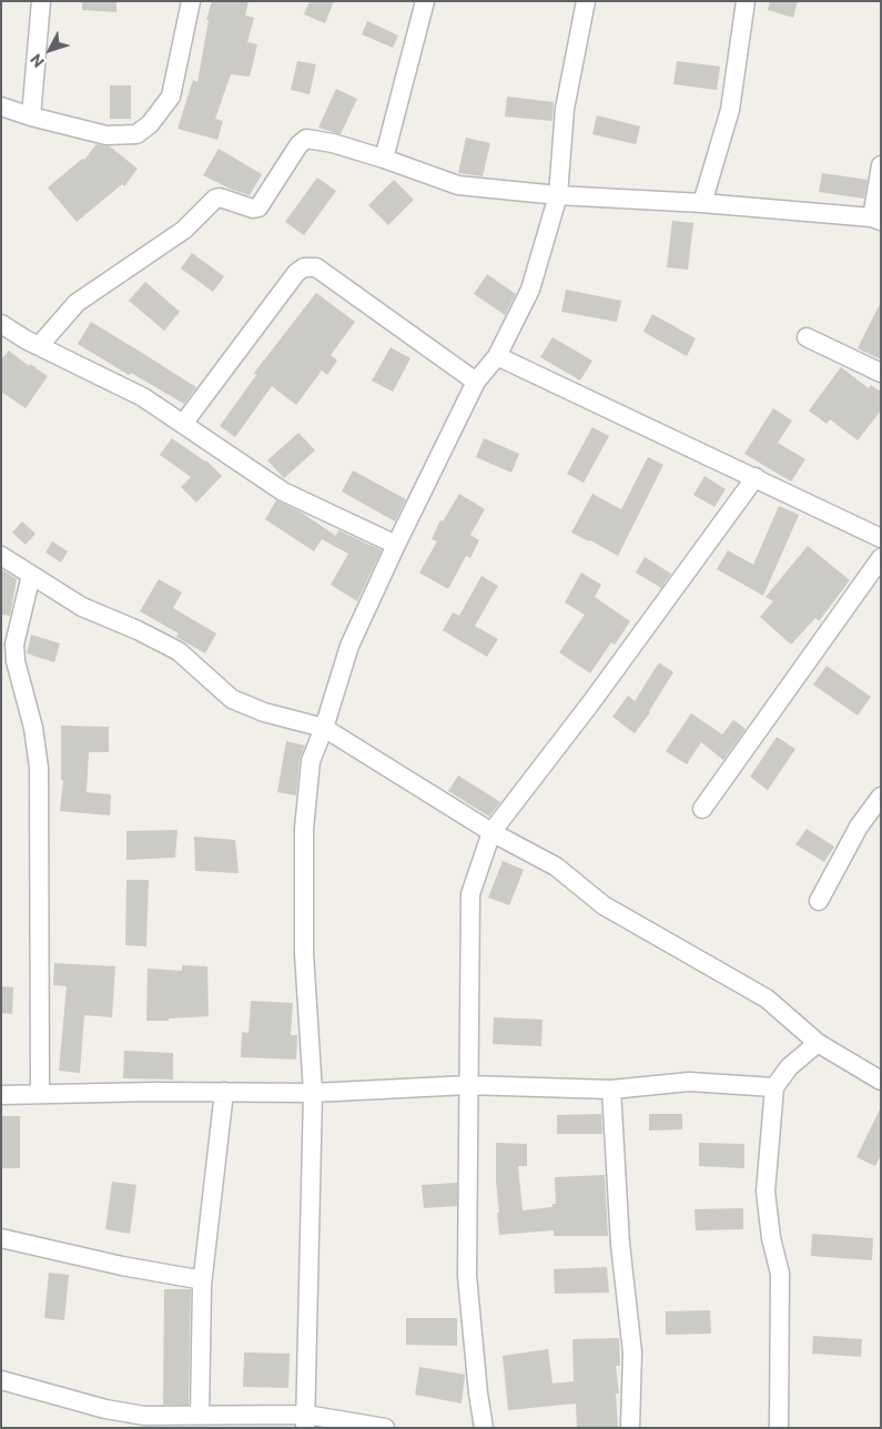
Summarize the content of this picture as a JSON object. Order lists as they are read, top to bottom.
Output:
{
  "north": "bottom left"
}
